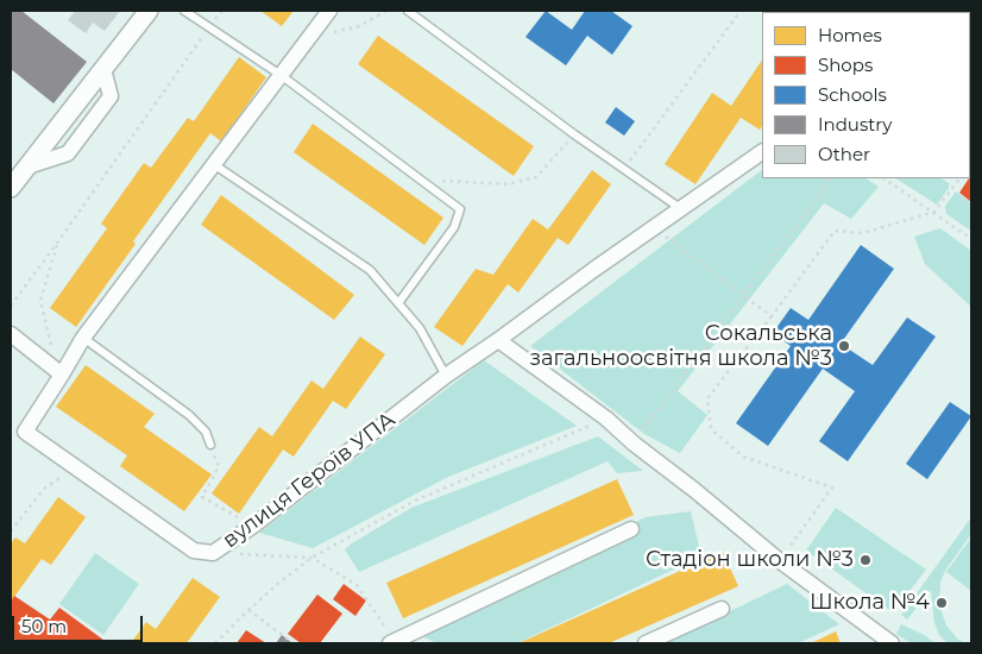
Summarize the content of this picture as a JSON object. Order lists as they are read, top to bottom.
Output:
{
  "streets": {
    "street": ["вулиця Героїв УПА"]
  },
  "places": ["Сокальська загальноосвітня школа №3", "Стадіон школи №3", "Школа №4"],
  "legend": [
    "Homes",
    "Shops",
    "Schools",
    "Industry",
    "Other"
  ],
  "scale_bar": "50 m"
}
